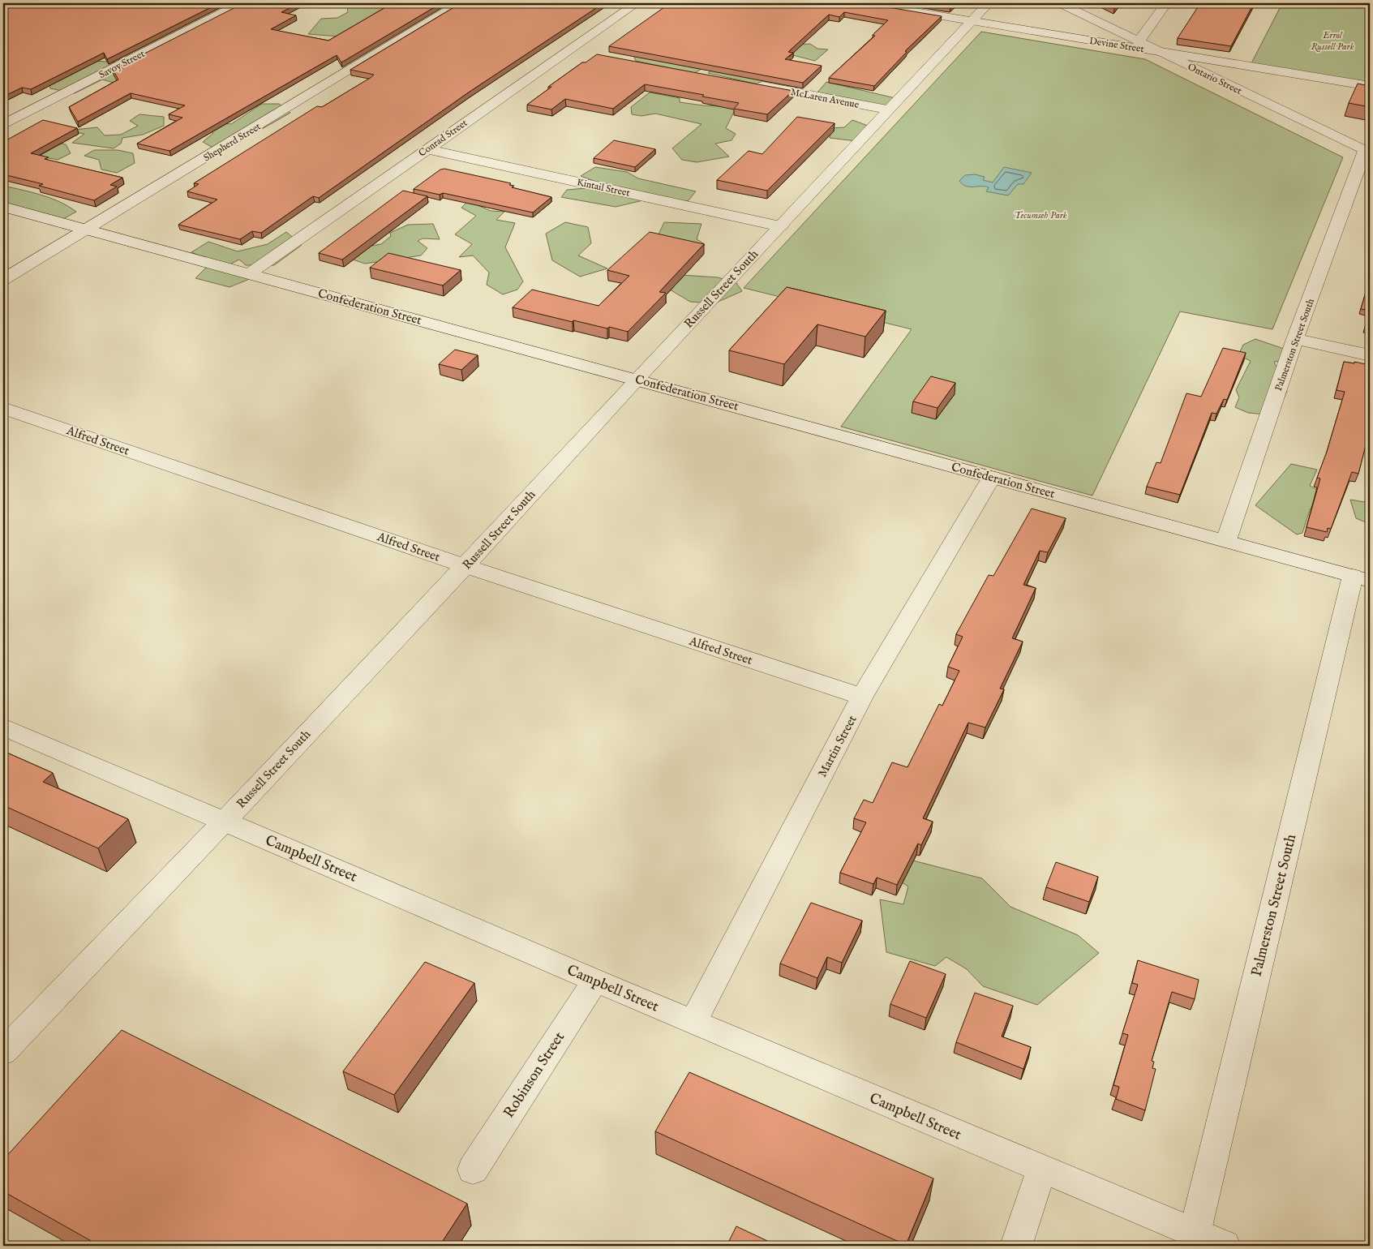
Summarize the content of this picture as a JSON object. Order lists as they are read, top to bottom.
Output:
{
  "streets": {
    "street": [
      "Devine Street",
      "Savoy Street",
      "Ontario Street",
      "McLaren Avenue",
      "Conrad Street",
      "Shepherd Street",
      "Kintail Street",
      "Russell Street South",
      "Confederation Street",
      "Palmerston Street South",
      "Alfred Street",
      "Martin Street",
      "Campbell Street",
      "Robinson Street"
    ]
  },
  "crossings": [
    ["Devine Street", "Ontario Street"],
    ["Devine Street", "Russell Street South"],
    ["Ontario Street", "Palmerston Street South"],
    ["McLaren Avenue", "Russell Street South"],
    ["Conrad Street", "Kintail Street"],
    ["Conrad Street", "Confederation Street"],
    ["Shepherd Street", "Confederation Street"],
    ["Kintail Street", "Russell Street South"],
    ["Russell Street South", "Confederation Street"],
    ["Russell Street South", "Alfred Street"],
    ["Russell Street South", "Campbell Street"],
    ["Confederation Street", "Palmerston Street South"],
    ["Confederation Street", "Martin Street"],
    ["Palmerston Street South", "Campbell Street"],
    ["Alfred Street", "Martin Street"],
    ["Martin Street", "Campbell Street"],
    ["Campbell Street", "Robinson Street"]
  ],
  "parks": ["Errol Russell Park", "Tecumseh Park"]
}
